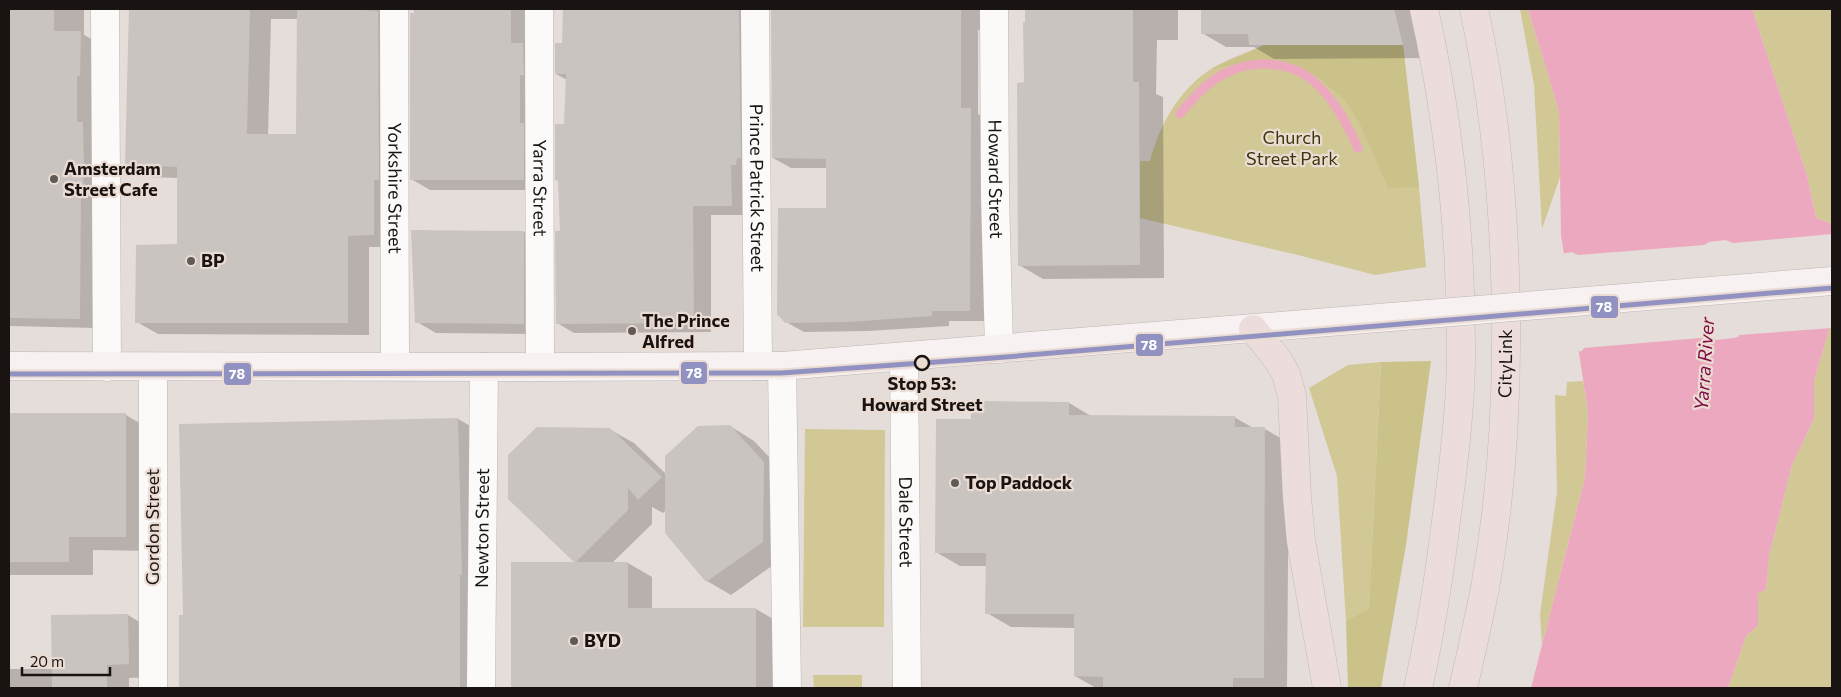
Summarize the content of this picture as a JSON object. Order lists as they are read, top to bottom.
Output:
{
  "streets": {
    "highway": ["CityLink"],
    "street": [
      "Howard Street",
      "Prince Patrick Street",
      "Yorkshire Street",
      "Yarra Street",
      "Dale Street",
      "Gordon Street",
      "Newton Street"
    ]
  },
  "water": ["Yarra River"],
  "parks": ["Church Street Park"],
  "places": [
    "Amsterdam Street Cafe",
    "BP",
    "The Prince Alfred",
    "Stop 53: Howard Street",
    "Top Paddock",
    "BYD"
  ],
  "lines": ["transit line 78"],
  "scale_bar": "20 m"
}
